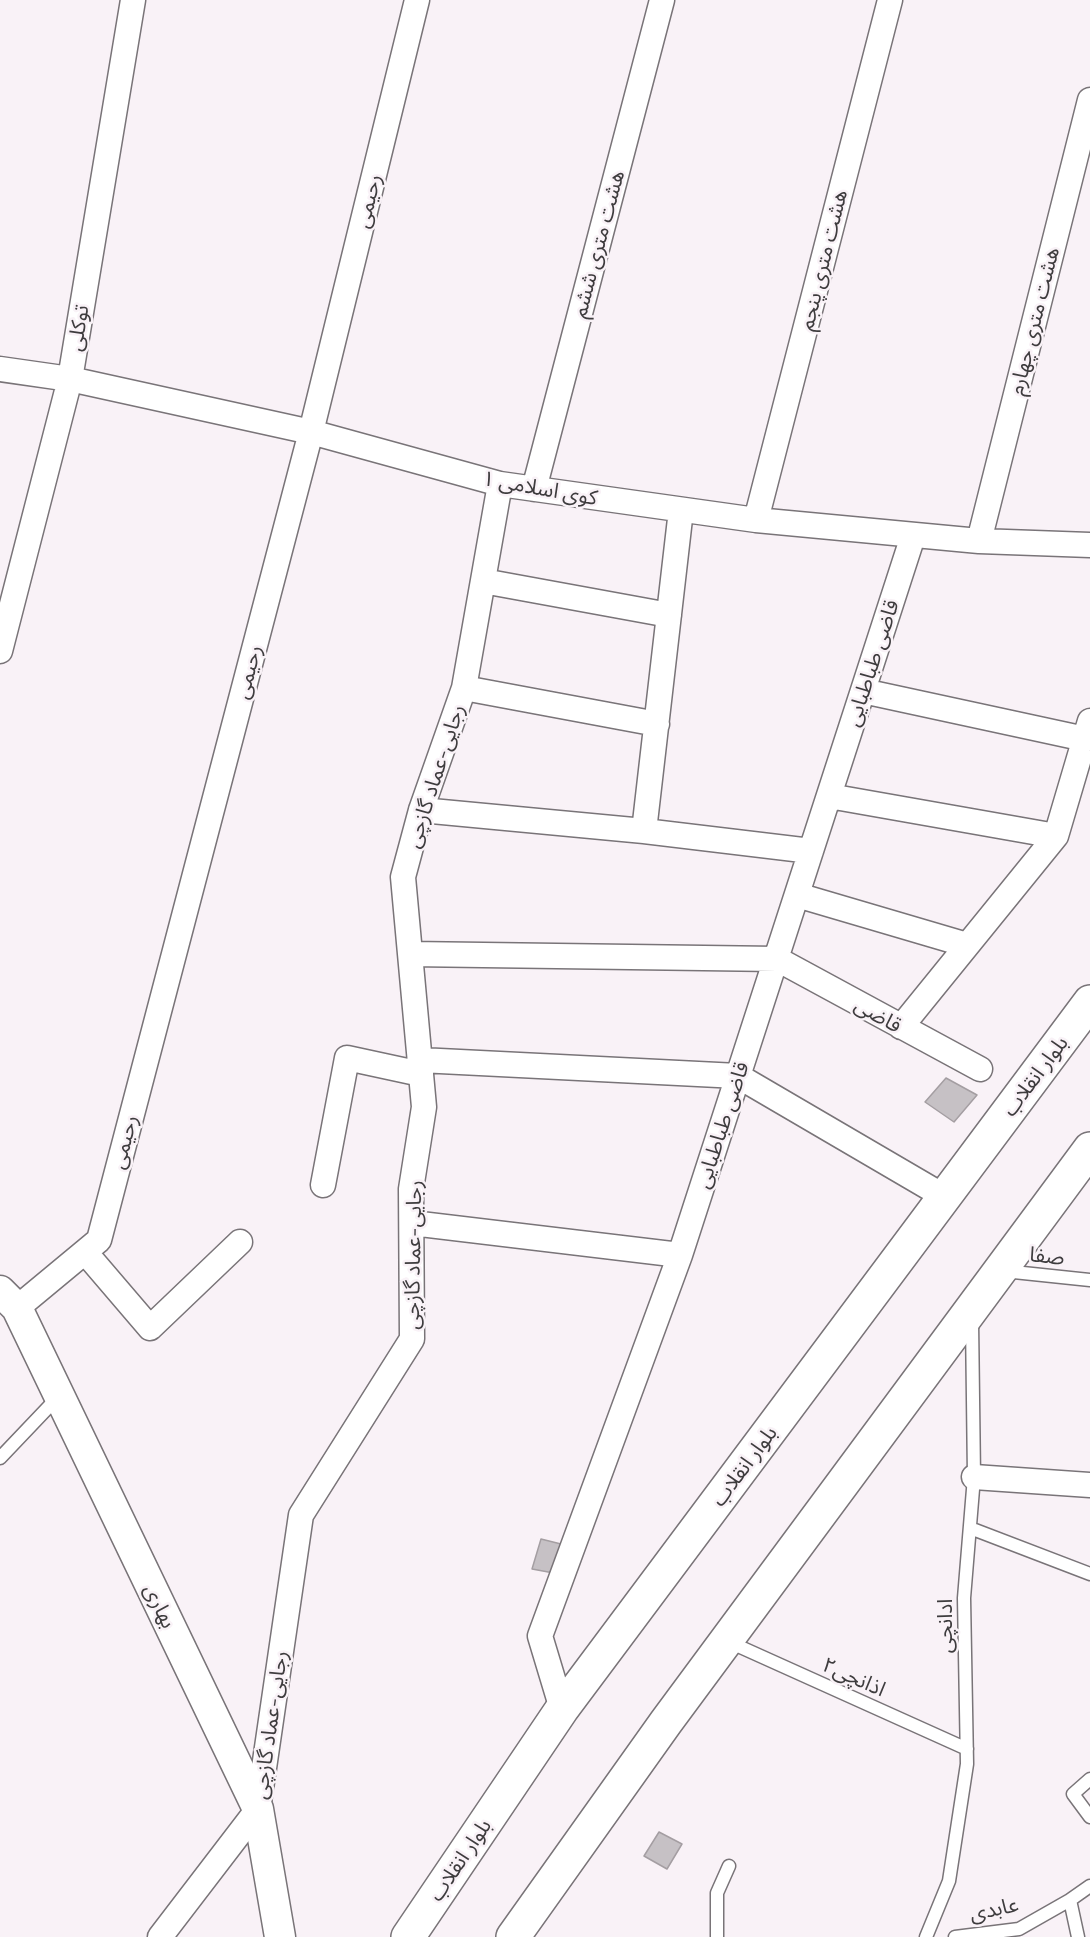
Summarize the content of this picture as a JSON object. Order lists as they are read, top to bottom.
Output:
{
  "streets": {
    "main road": ["بلوار انقلاب"],
    "street": [
      "رحیمی",
      "هشت متری ششم",
      "هشت متری پنجم",
      "هشت متری چهارم",
      "توکلی",
      "کوی اسلامی ۱",
      "قاضی طباطبایی",
      "رجایی-عماد گازچی",
      "قاضی",
      "بهاری"
    ],
    "lane": [
      "صفا",
      "ادانچی",
      "اذانچی۲",
      "عابدی"
    ]
  },
  "crossings": [
    ["رحیمی", "کوی اسلامی ۱"],
    ["رحیمی", "بهاری"],
    ["هشت متری ششم", "کوی اسلامی ۱"],
    ["هشت متری پنجم", "کوی اسلامی ۱"],
    ["هشت متری چهارم", "کوی اسلامی ۱"],
    ["توکلی", "کوی اسلامی ۱"],
    ["کوی اسلامی ۱", "قاضی طباطبایی"],
    ["کوی اسلامی ۱", "رجایی-عماد گازچی"],
    ["قاضی طباطبایی", "قاضی"],
    ["قاضی طباطبایی", "بلوار انقلاب"],
    ["رجایی-عماد گازچی", "بهاری"],
    ["ادانچی", "اذانچی۲"]
  ]
}
